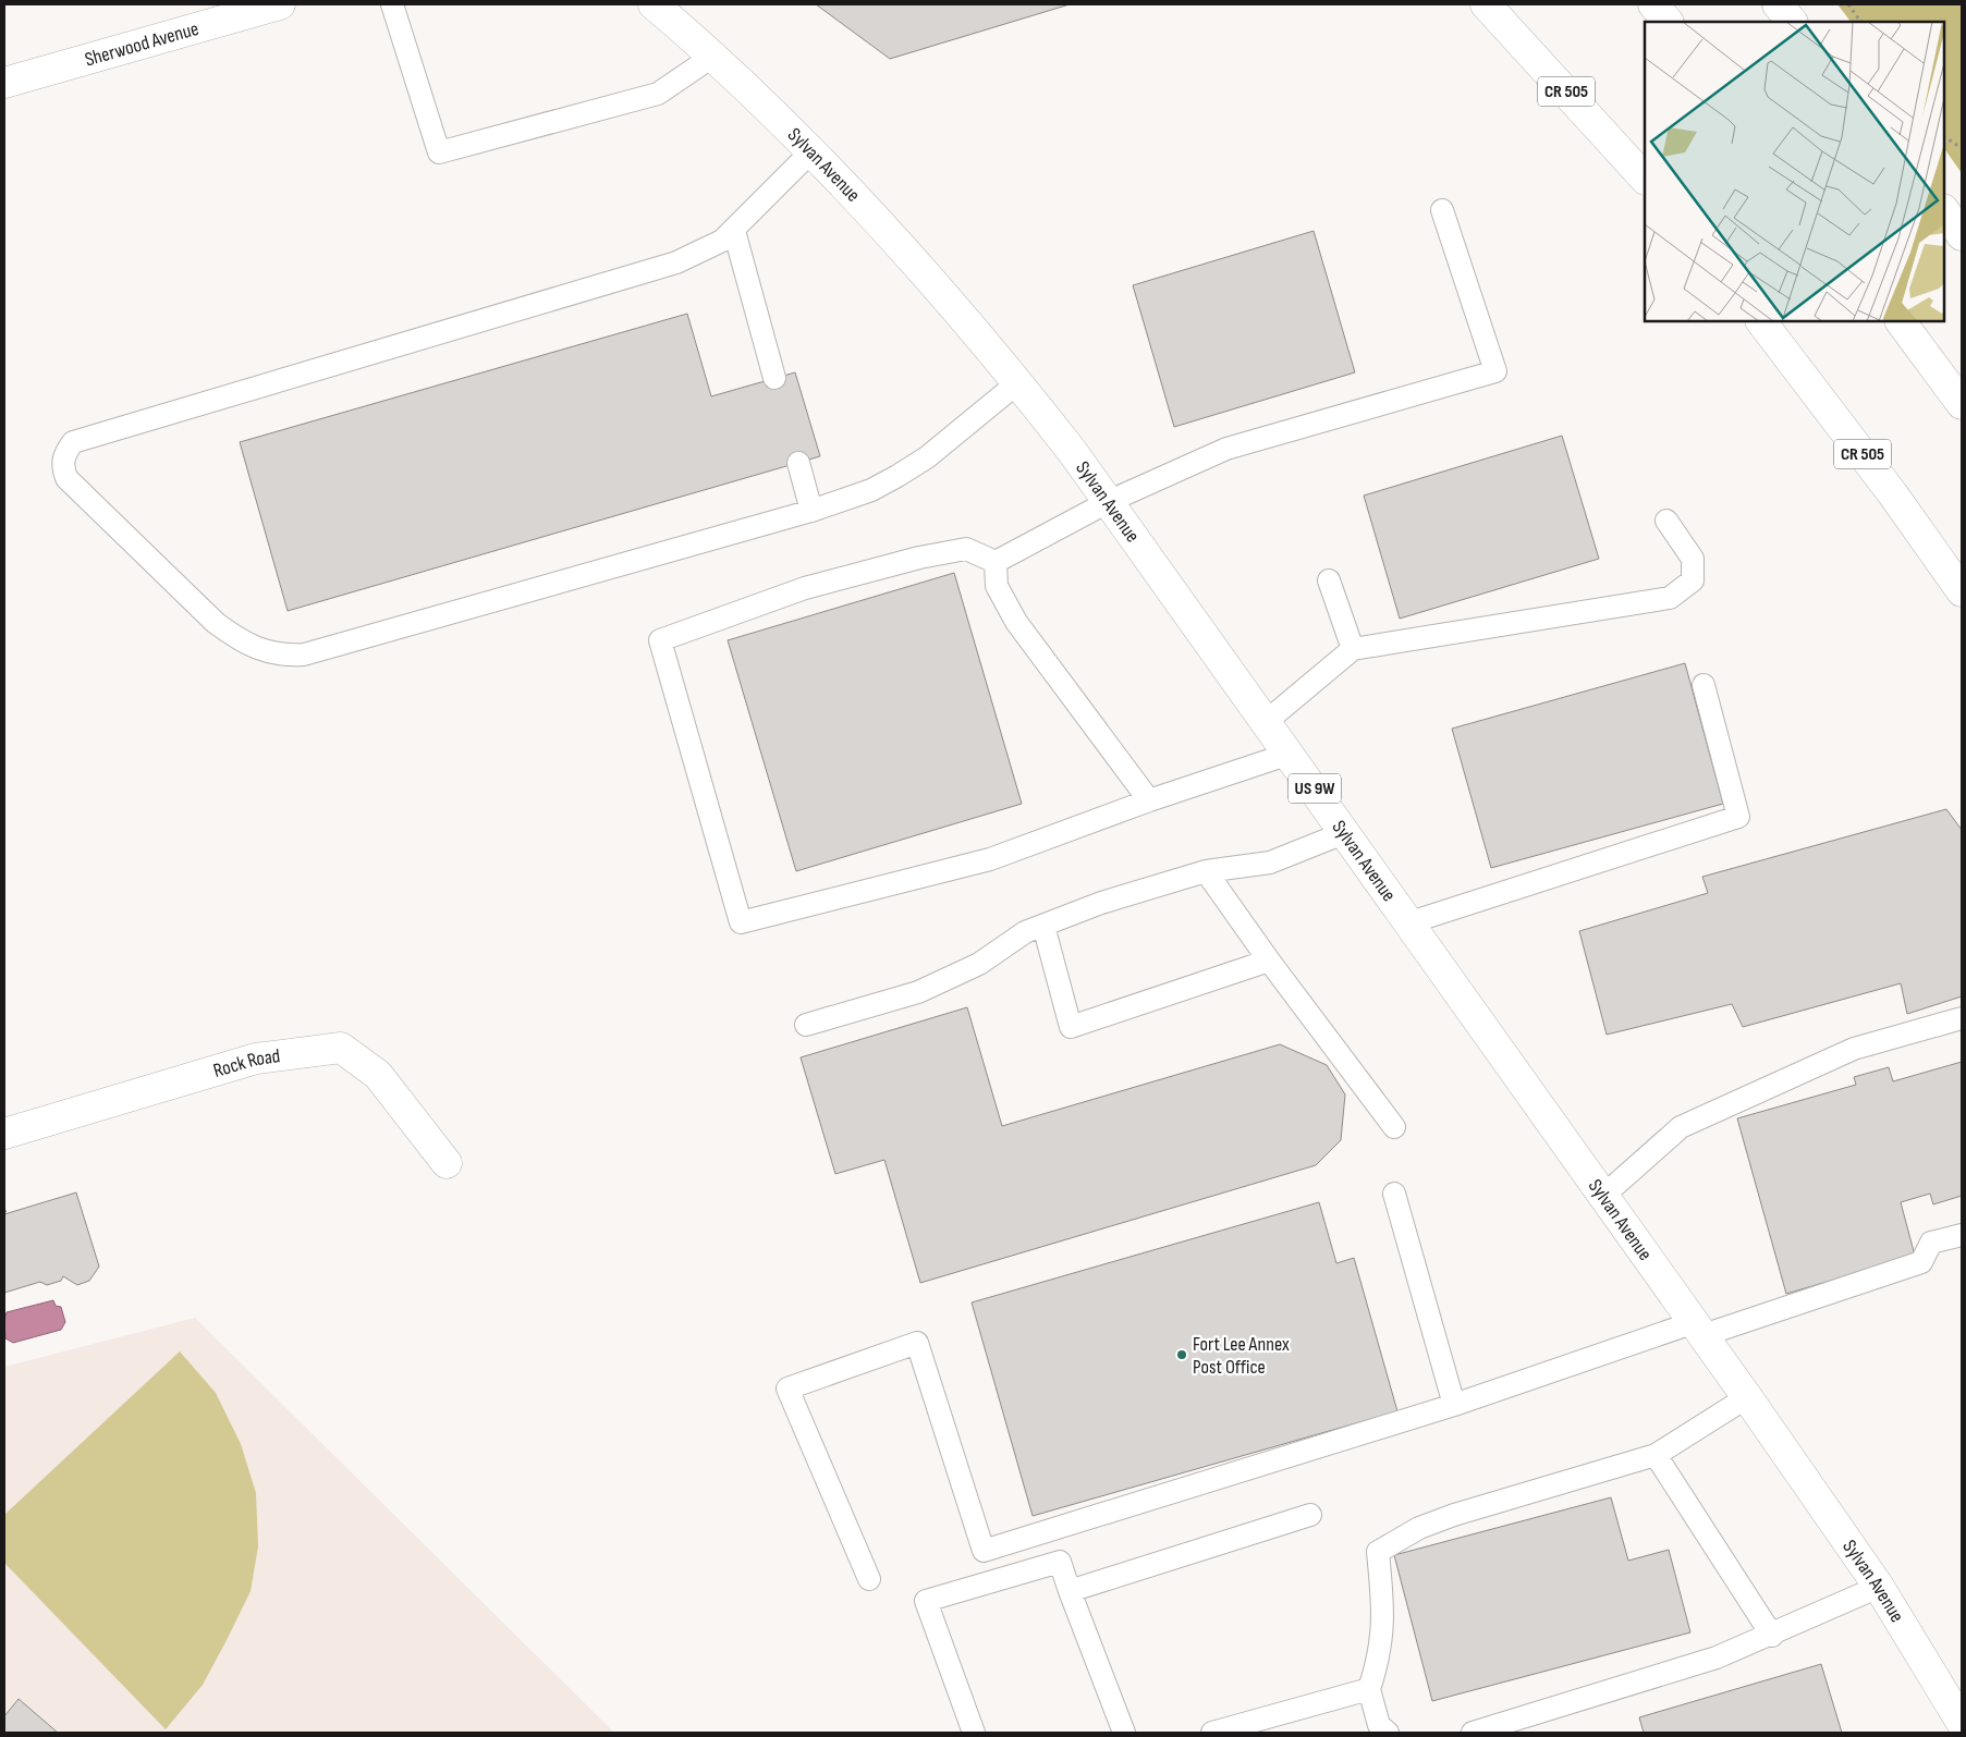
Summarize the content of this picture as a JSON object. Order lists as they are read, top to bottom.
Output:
{
  "streets": {
    "main road": [
      "Sherwood Avenue",
      "CR 505",
      "Sylvan Avenue",
      "US 9W",
      "Rock Road"
    ]
  },
  "places": ["Fort Lee Annex Post Office"]
}
